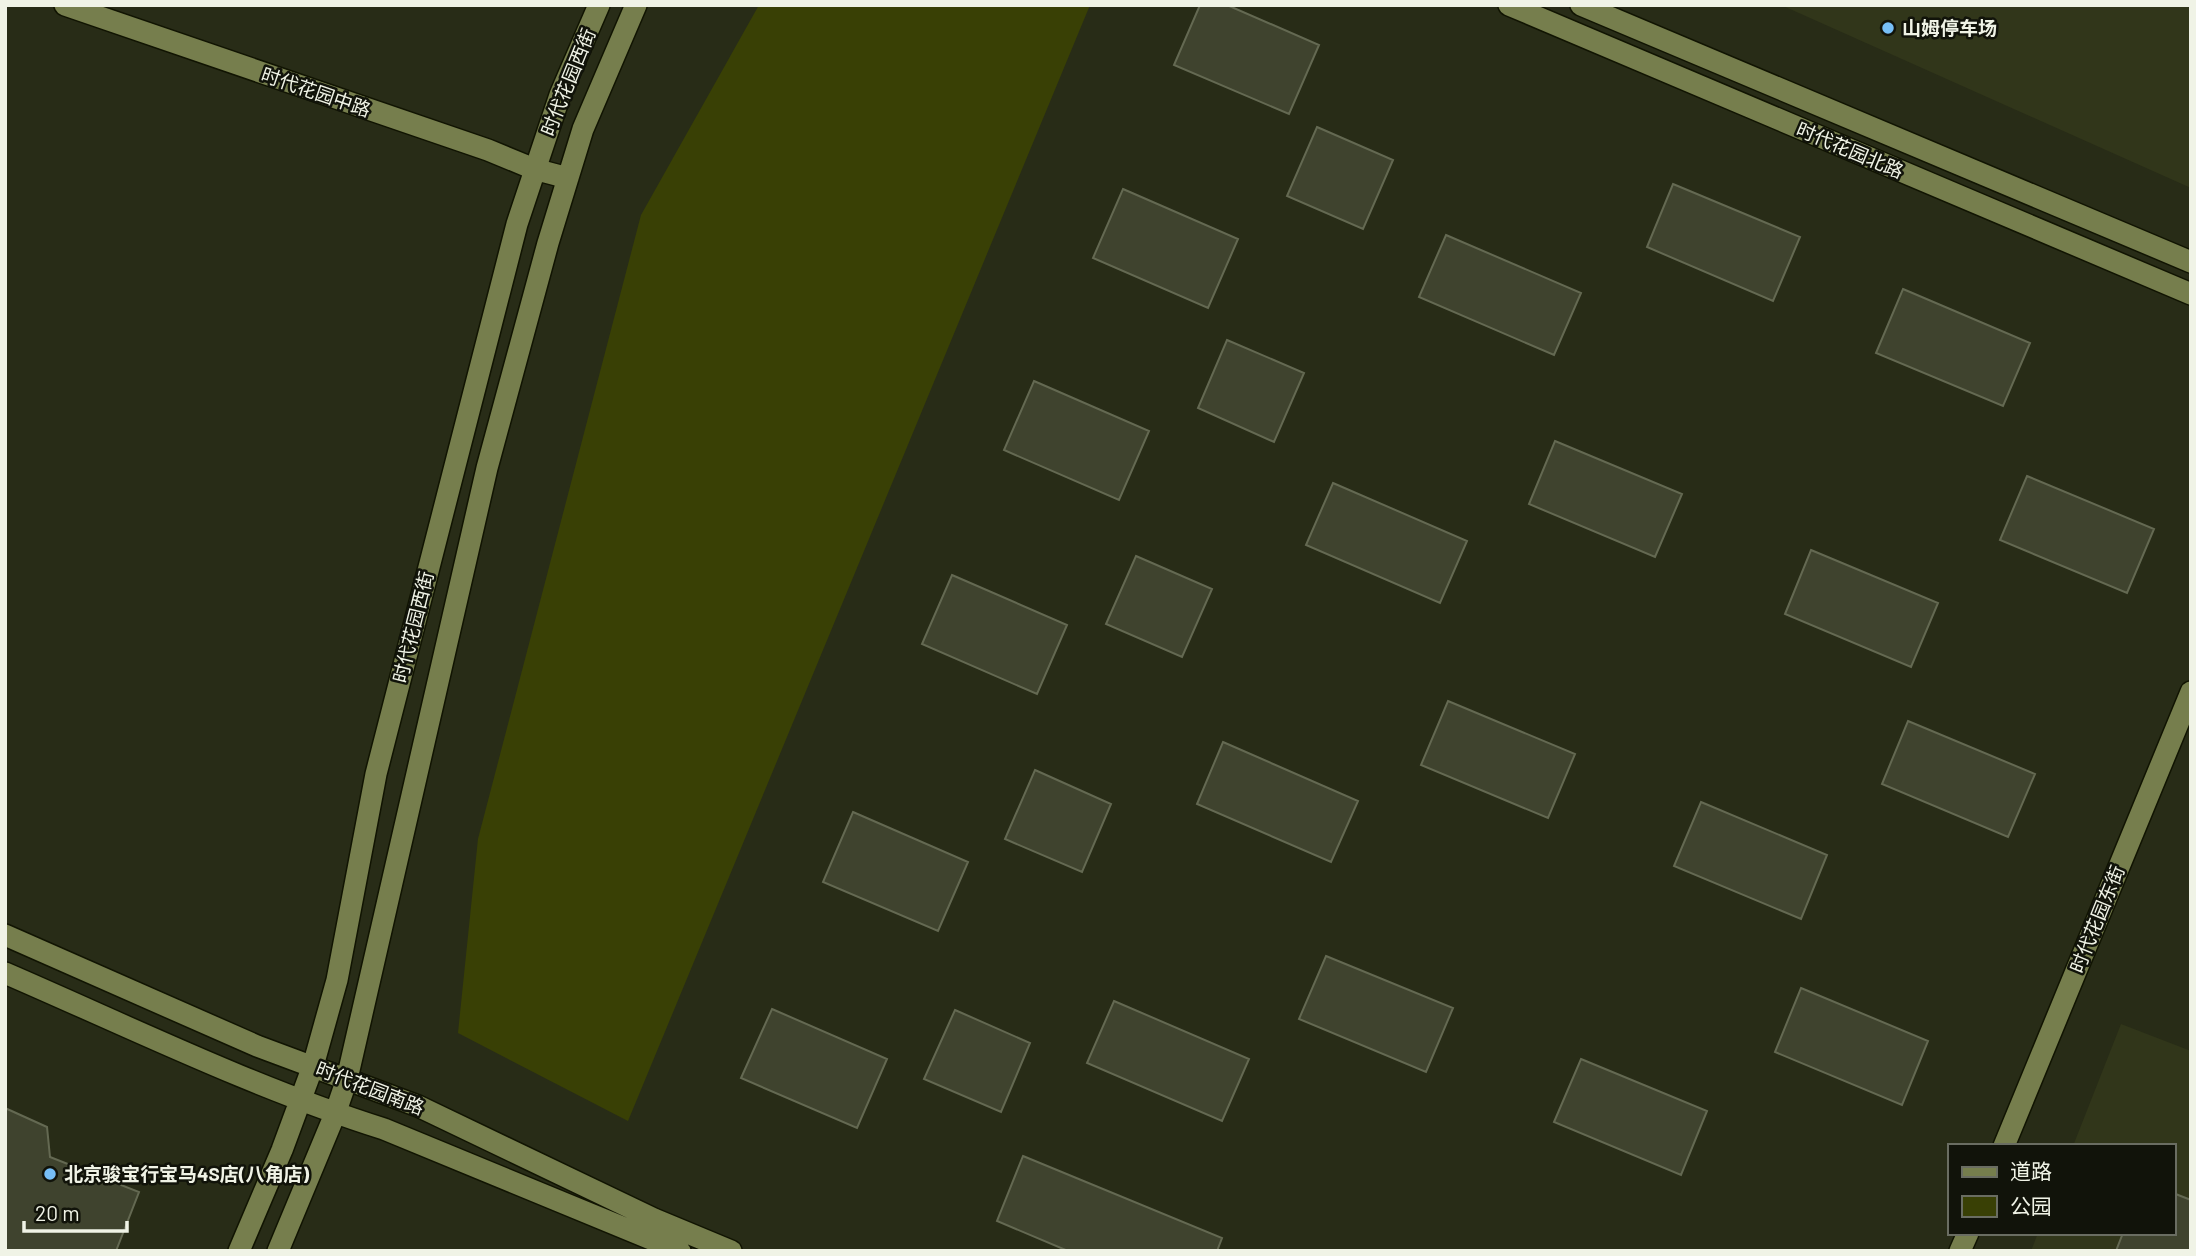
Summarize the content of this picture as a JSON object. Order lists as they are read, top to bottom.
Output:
{
  "streets": {
    "street": [
      "时代花园西街",
      "时代花园中路",
      "时代花园北路",
      "时代花园东街",
      "时代花园南路"
    ]
  },
  "crossings": [
    ["时代花园西街", "时代花园中路"],
    ["时代花园西街", "时代花园南路"]
  ],
  "places": ["山姆停车场", "北京骏宝行宝马4S店(八角店)"],
  "legend": ["道路", "公园"],
  "scale_bar": "20 m"
}
